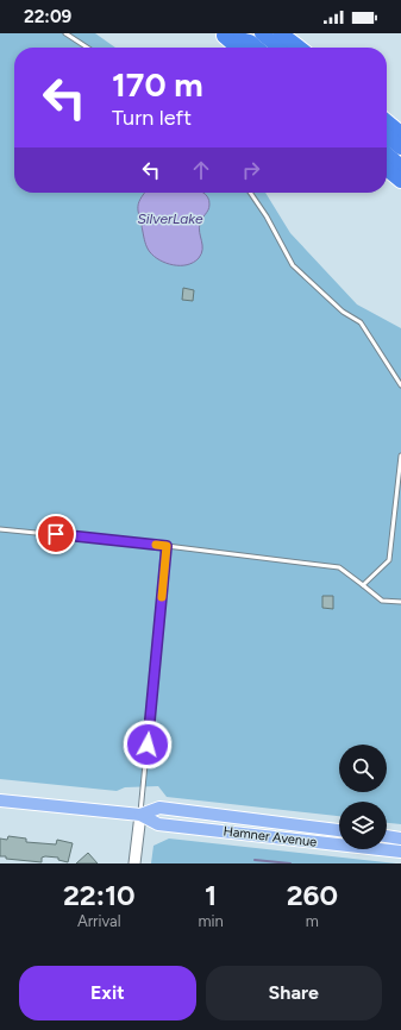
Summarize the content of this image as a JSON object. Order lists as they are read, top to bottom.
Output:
{
  "streets": {
    "main road": ["Hamner Avenue"]
  },
  "water": ["SilverLake"],
  "page": {
    "status": "22:09",
    "turn": ["170 m", "Turn left"],
    "eta": [
      "22:10",
      "Arrival",
      "1",
      "min",
      "260",
      "m"
    ],
    "buttons": ["Exit", "Share"]
  }
}
